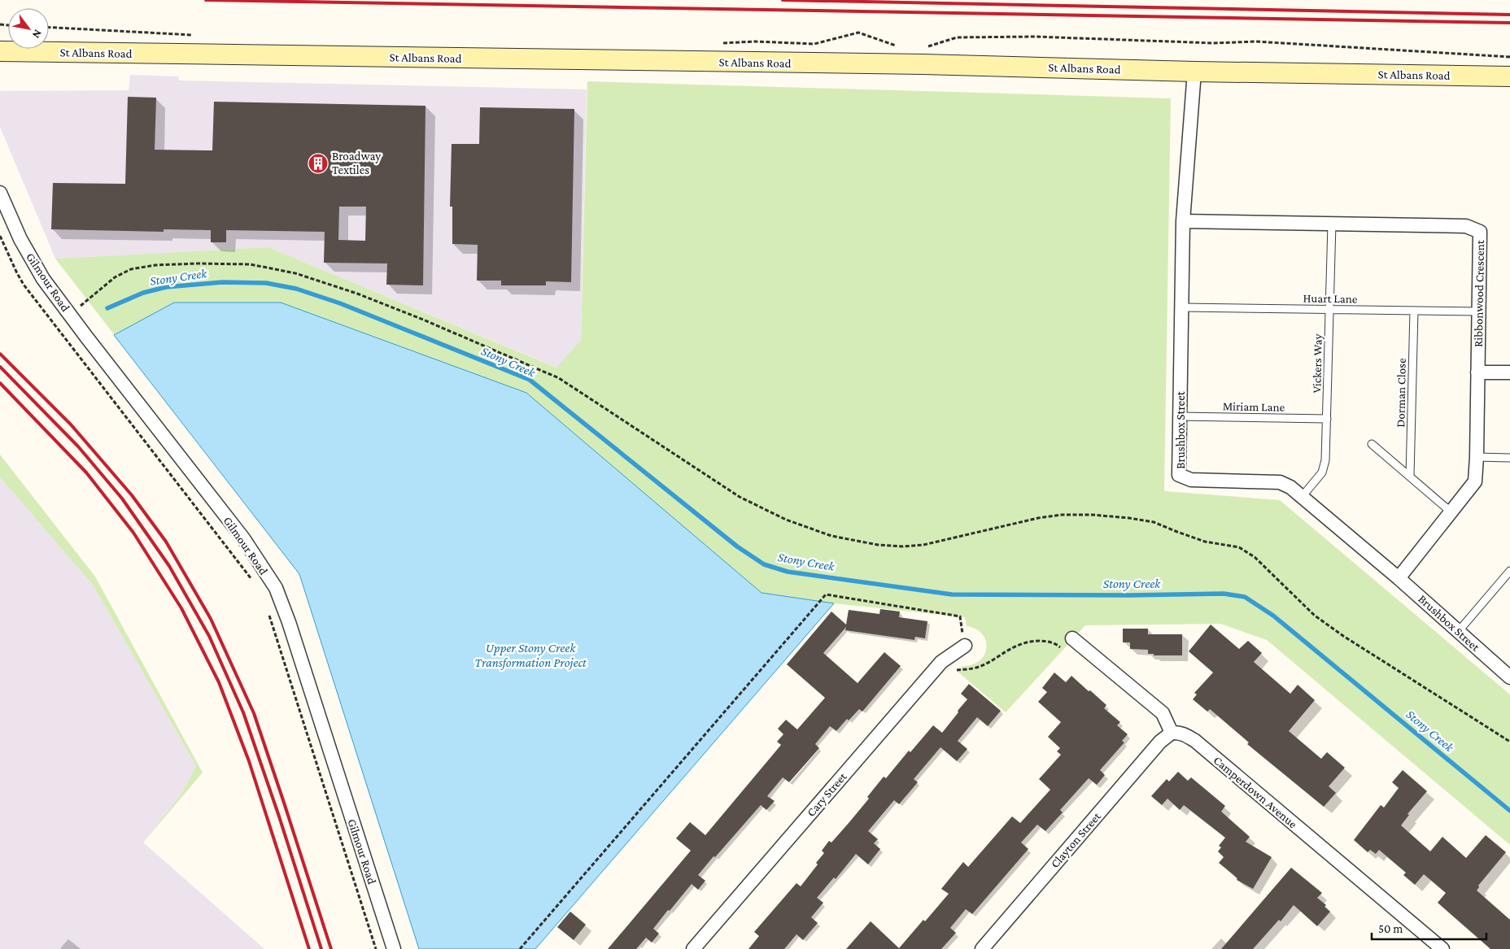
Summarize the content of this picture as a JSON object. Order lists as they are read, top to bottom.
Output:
{
  "streets": {
    "main road": ["St Albans Road"],
    "street": [
      "Gilmour Road",
      "Ribbonwood Crescent",
      "Brushbox Street",
      "Camperdown Avenue",
      "Cary Street",
      "Clayton Street"
    ],
    "lane": [
      "Huart Lane",
      "Vickers Way",
      "Dorman Close",
      "Miriam Lane"
    ]
  },
  "crossings": [
    ["St Albans Road", "Brushbox Street"],
    ["Ribbonwood Crescent", "Huart Lane"],
    ["Ribbonwood Crescent", "Vickers Way"],
    ["Ribbonwood Crescent", "Brushbox Street"],
    ["Huart Lane", "Vickers Way"],
    ["Huart Lane", "Dorman Close"],
    ["Huart Lane", "Brushbox Street"],
    ["Vickers Way", "Miriam Lane"],
    ["Vickers Way", "Brushbox Street"],
    ["Miriam Lane", "Brushbox Street"],
    ["Camperdown Avenue", "Clayton Street"]
  ],
  "water": ["Stony Creek", "Upper Stony Creek Transformation Project"],
  "places": {
    "building": ["Broadway Textiles"]
  },
  "scale_bar": "50 m",
  "north": "bottom right"
}
